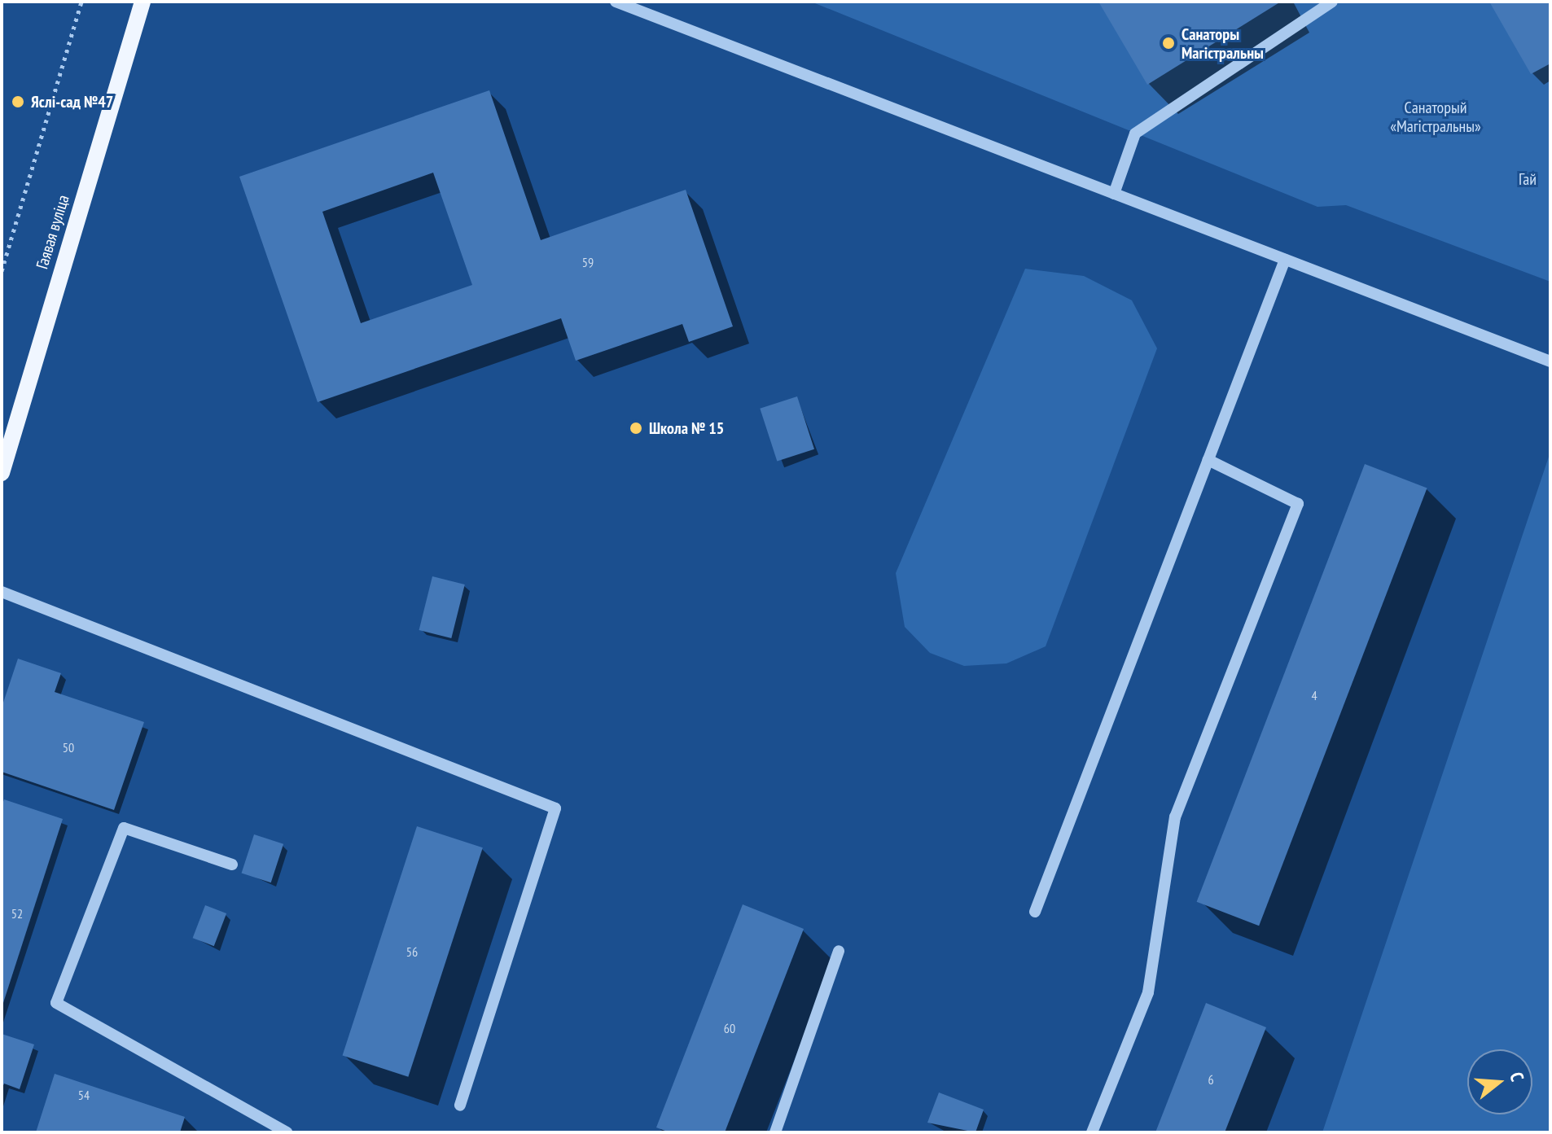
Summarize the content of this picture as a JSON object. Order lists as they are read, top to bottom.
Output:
{
  "streets": {
    "main road": ["Гаявая вуліца"]
  },
  "parks": ["Санаторый «Магістральны»", "Гай"],
  "places": ["Санаторы Магістральны", "Яслі-сад №47", "Школа № 15"],
  "house_numbers": [
    "59",
    "4",
    "50",
    "52",
    "56",
    "60",
    "6",
    "54"
  ],
  "north": "right"
}
